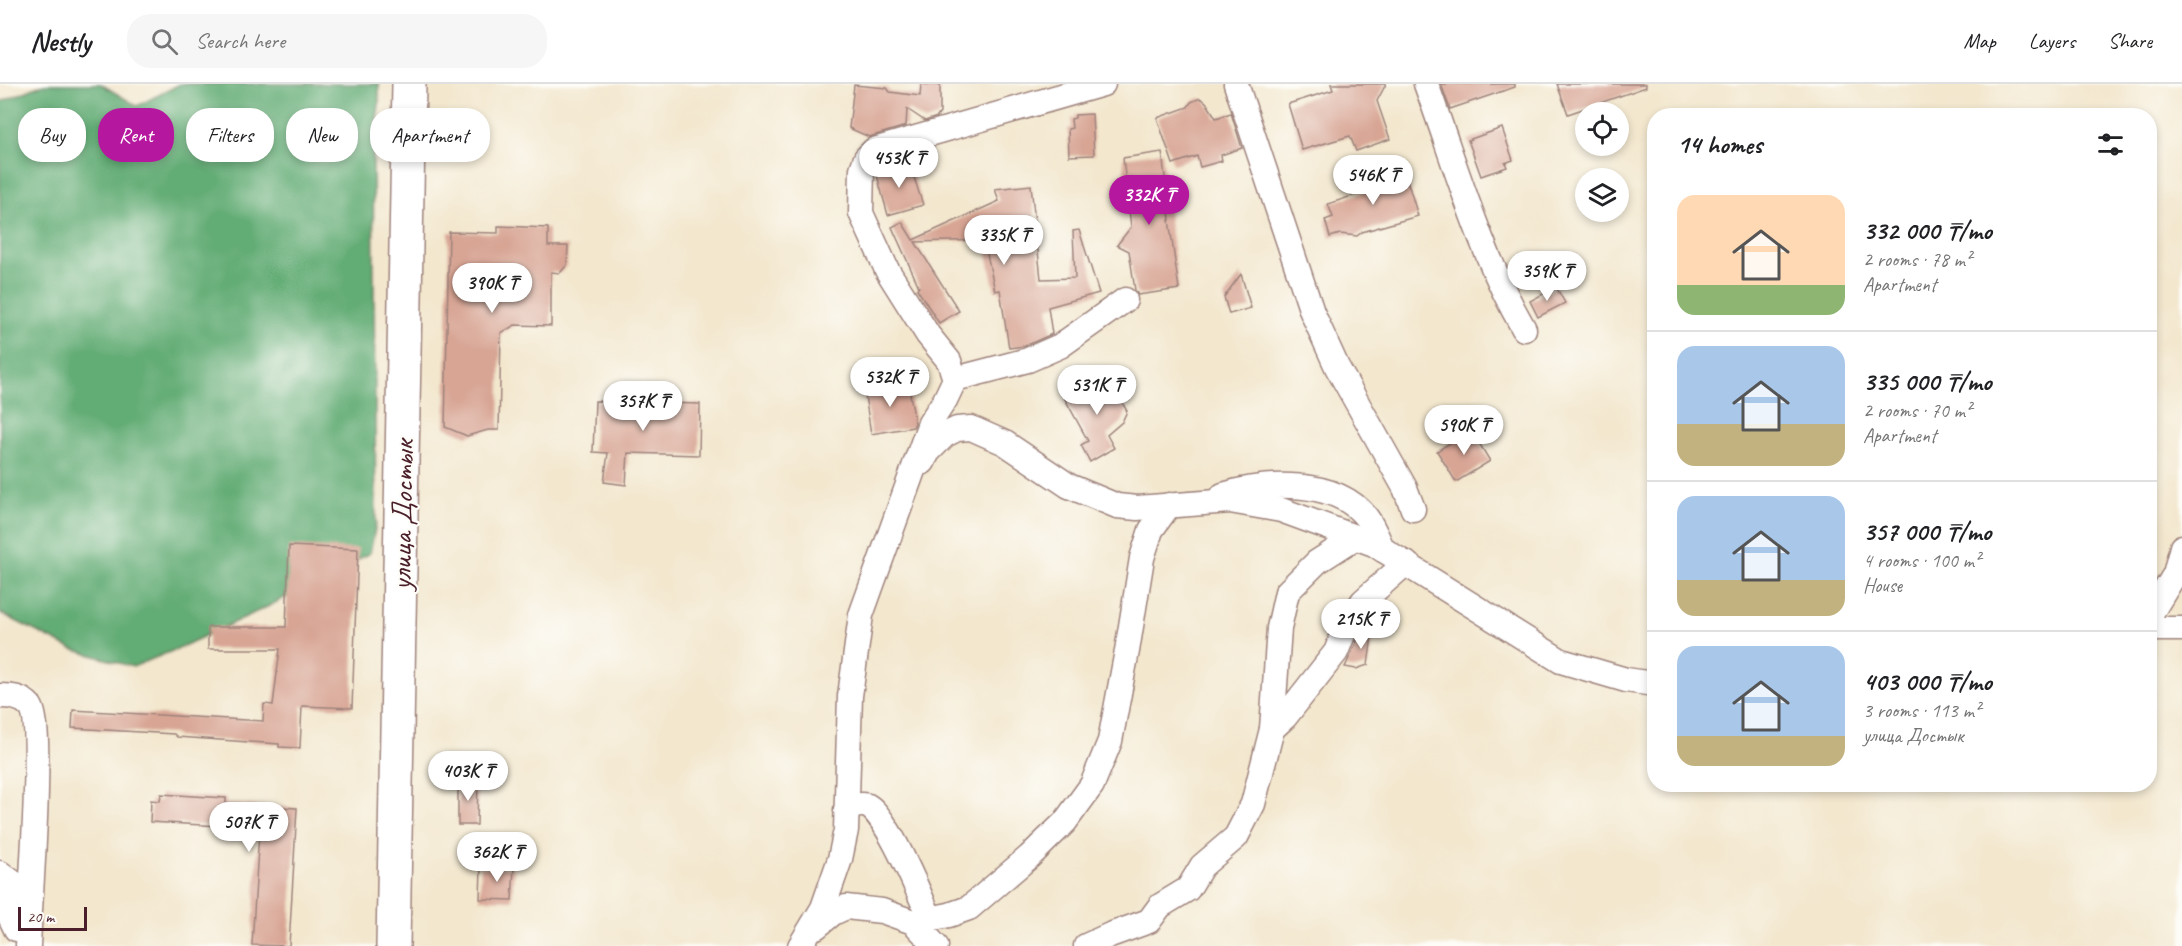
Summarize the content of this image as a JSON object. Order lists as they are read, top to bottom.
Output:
{
  "streets": {
    "main road": ["улица Достык"]
  },
  "scale_bar": "20 m",
  "page": {
    "header": "Nestly",
    "search": "Search here",
    "nav": ["Map", "Layers", "Share"],
    "chip": [
      "Buy",
      "Rent",
      "Filters",
      "New",
      "Apartment"
    ],
    "heading": "14 homes",
    "price": [
      "453K ₸",
      "546K ₸",
      "332K ₸",
      "335K ₸",
      "359K ₸",
      "390K ₸",
      "532K ₸",
      "531K ₸",
      "357K ₸",
      "590K ₸",
      "215K ₸",
      "403K ₸",
      "507K ₸",
      "362K ₸"
    ],
    "list": [
      {
        "name": "332 000 ₸/mo",
        "note": "2 rooms · 78 m² · Apartment"
      },
      {
        "name": "335 000 ₸/mo",
        "note": "2 rooms · 70 m² · Apartment"
      },
      {
        "name": "357 000 ₸/mo",
        "note": "4 rooms · 100 m² · House"
      },
      {
        "name": "403 000 ₸/mo",
        "note": "3 rooms · 113 m² · улица Достык"
      }
    ],
    "scale": "20 m"
  }
}
